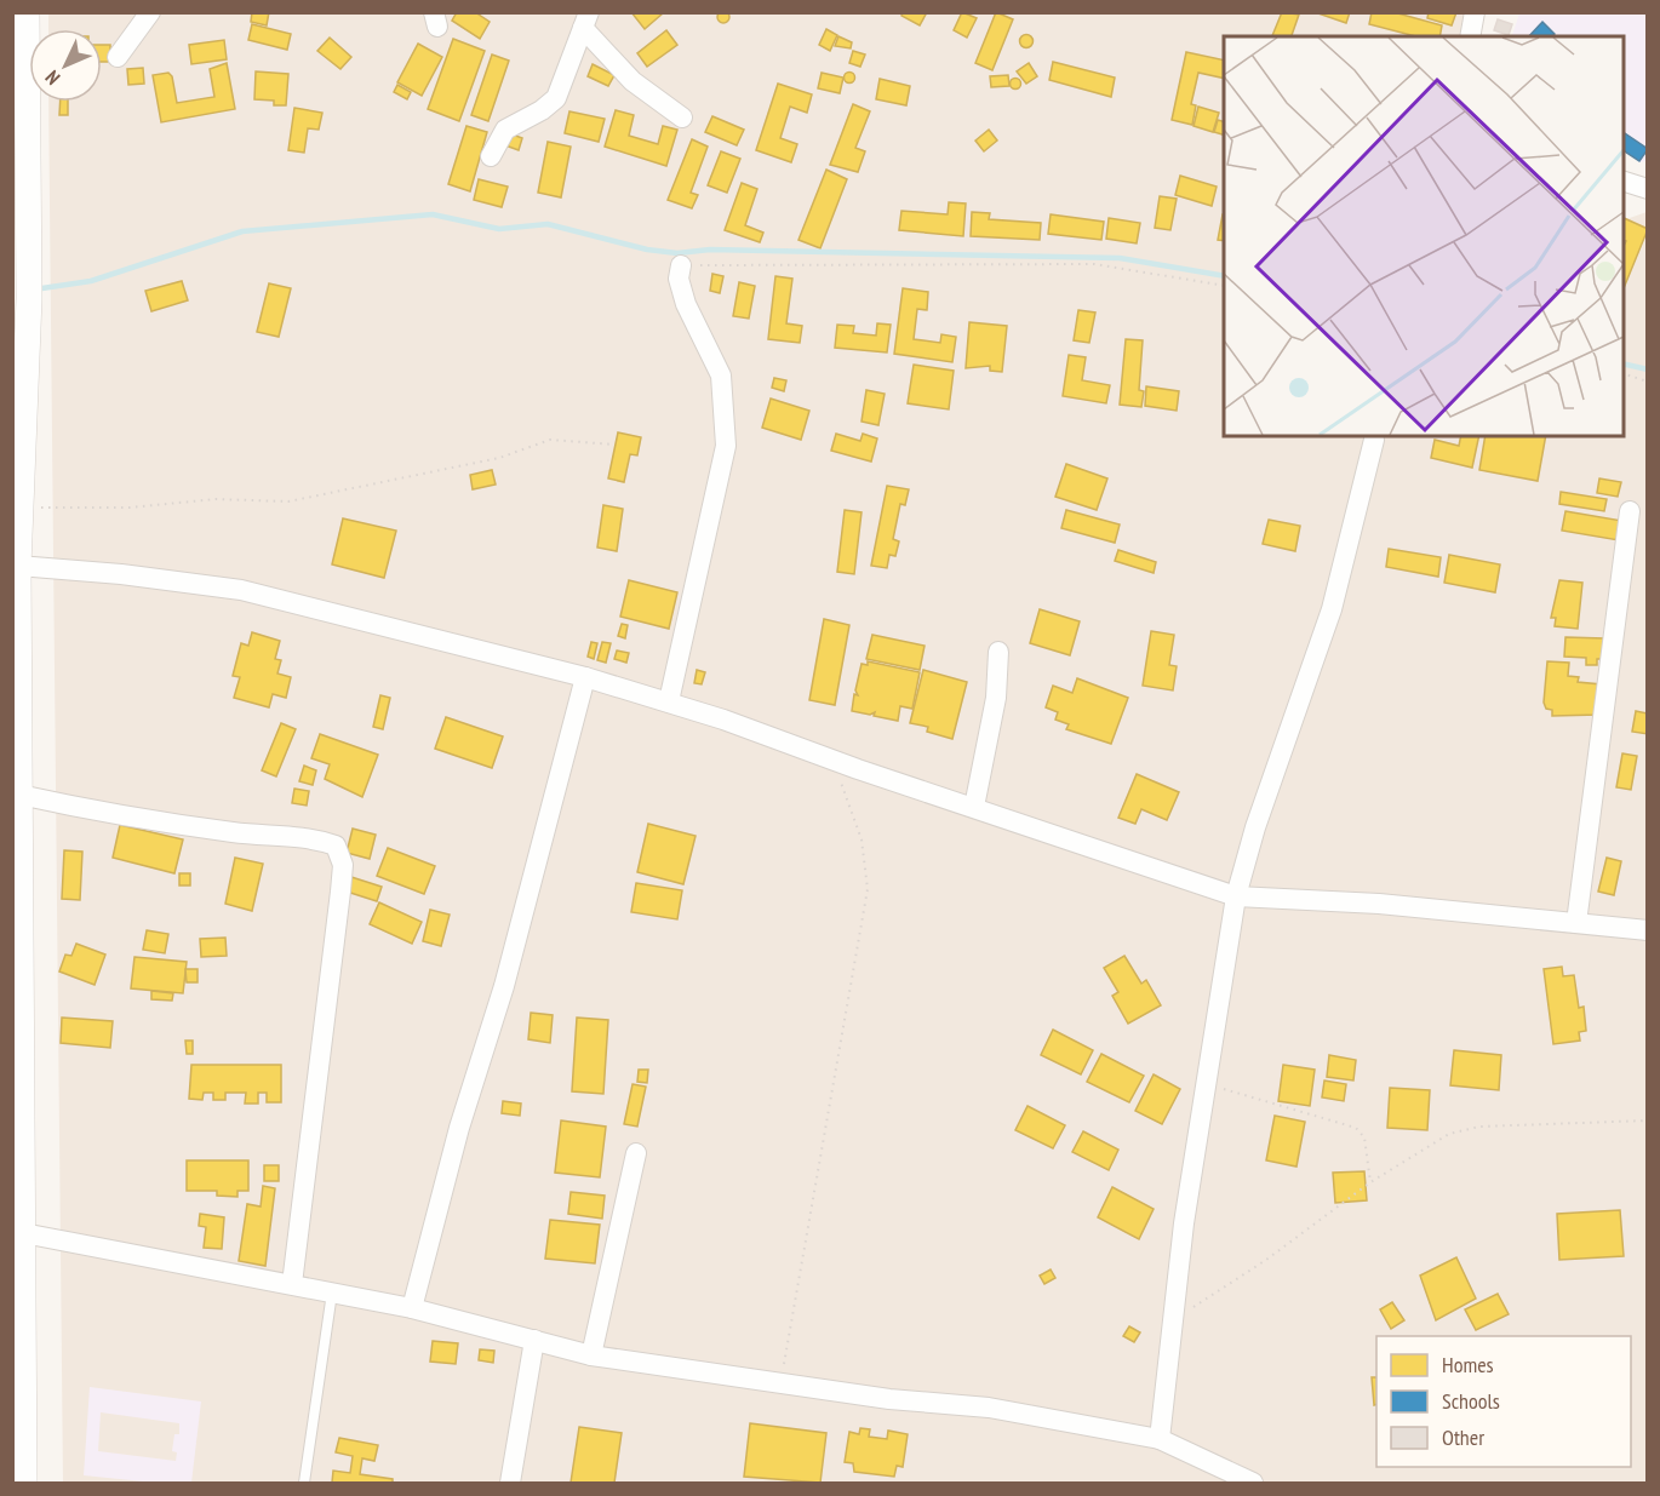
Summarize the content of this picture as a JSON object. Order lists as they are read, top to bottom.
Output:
{
  "legend": ["Homes", "Schools", "Other"],
  "north": "bottom left"
}
